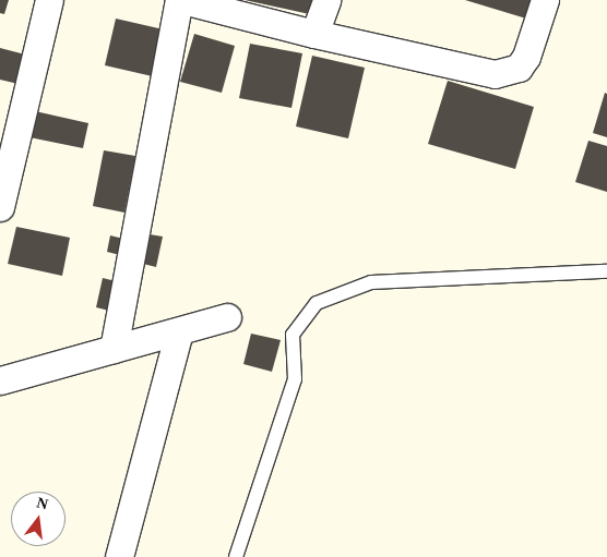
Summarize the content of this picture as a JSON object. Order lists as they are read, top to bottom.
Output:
{
  "north": "top"
}
